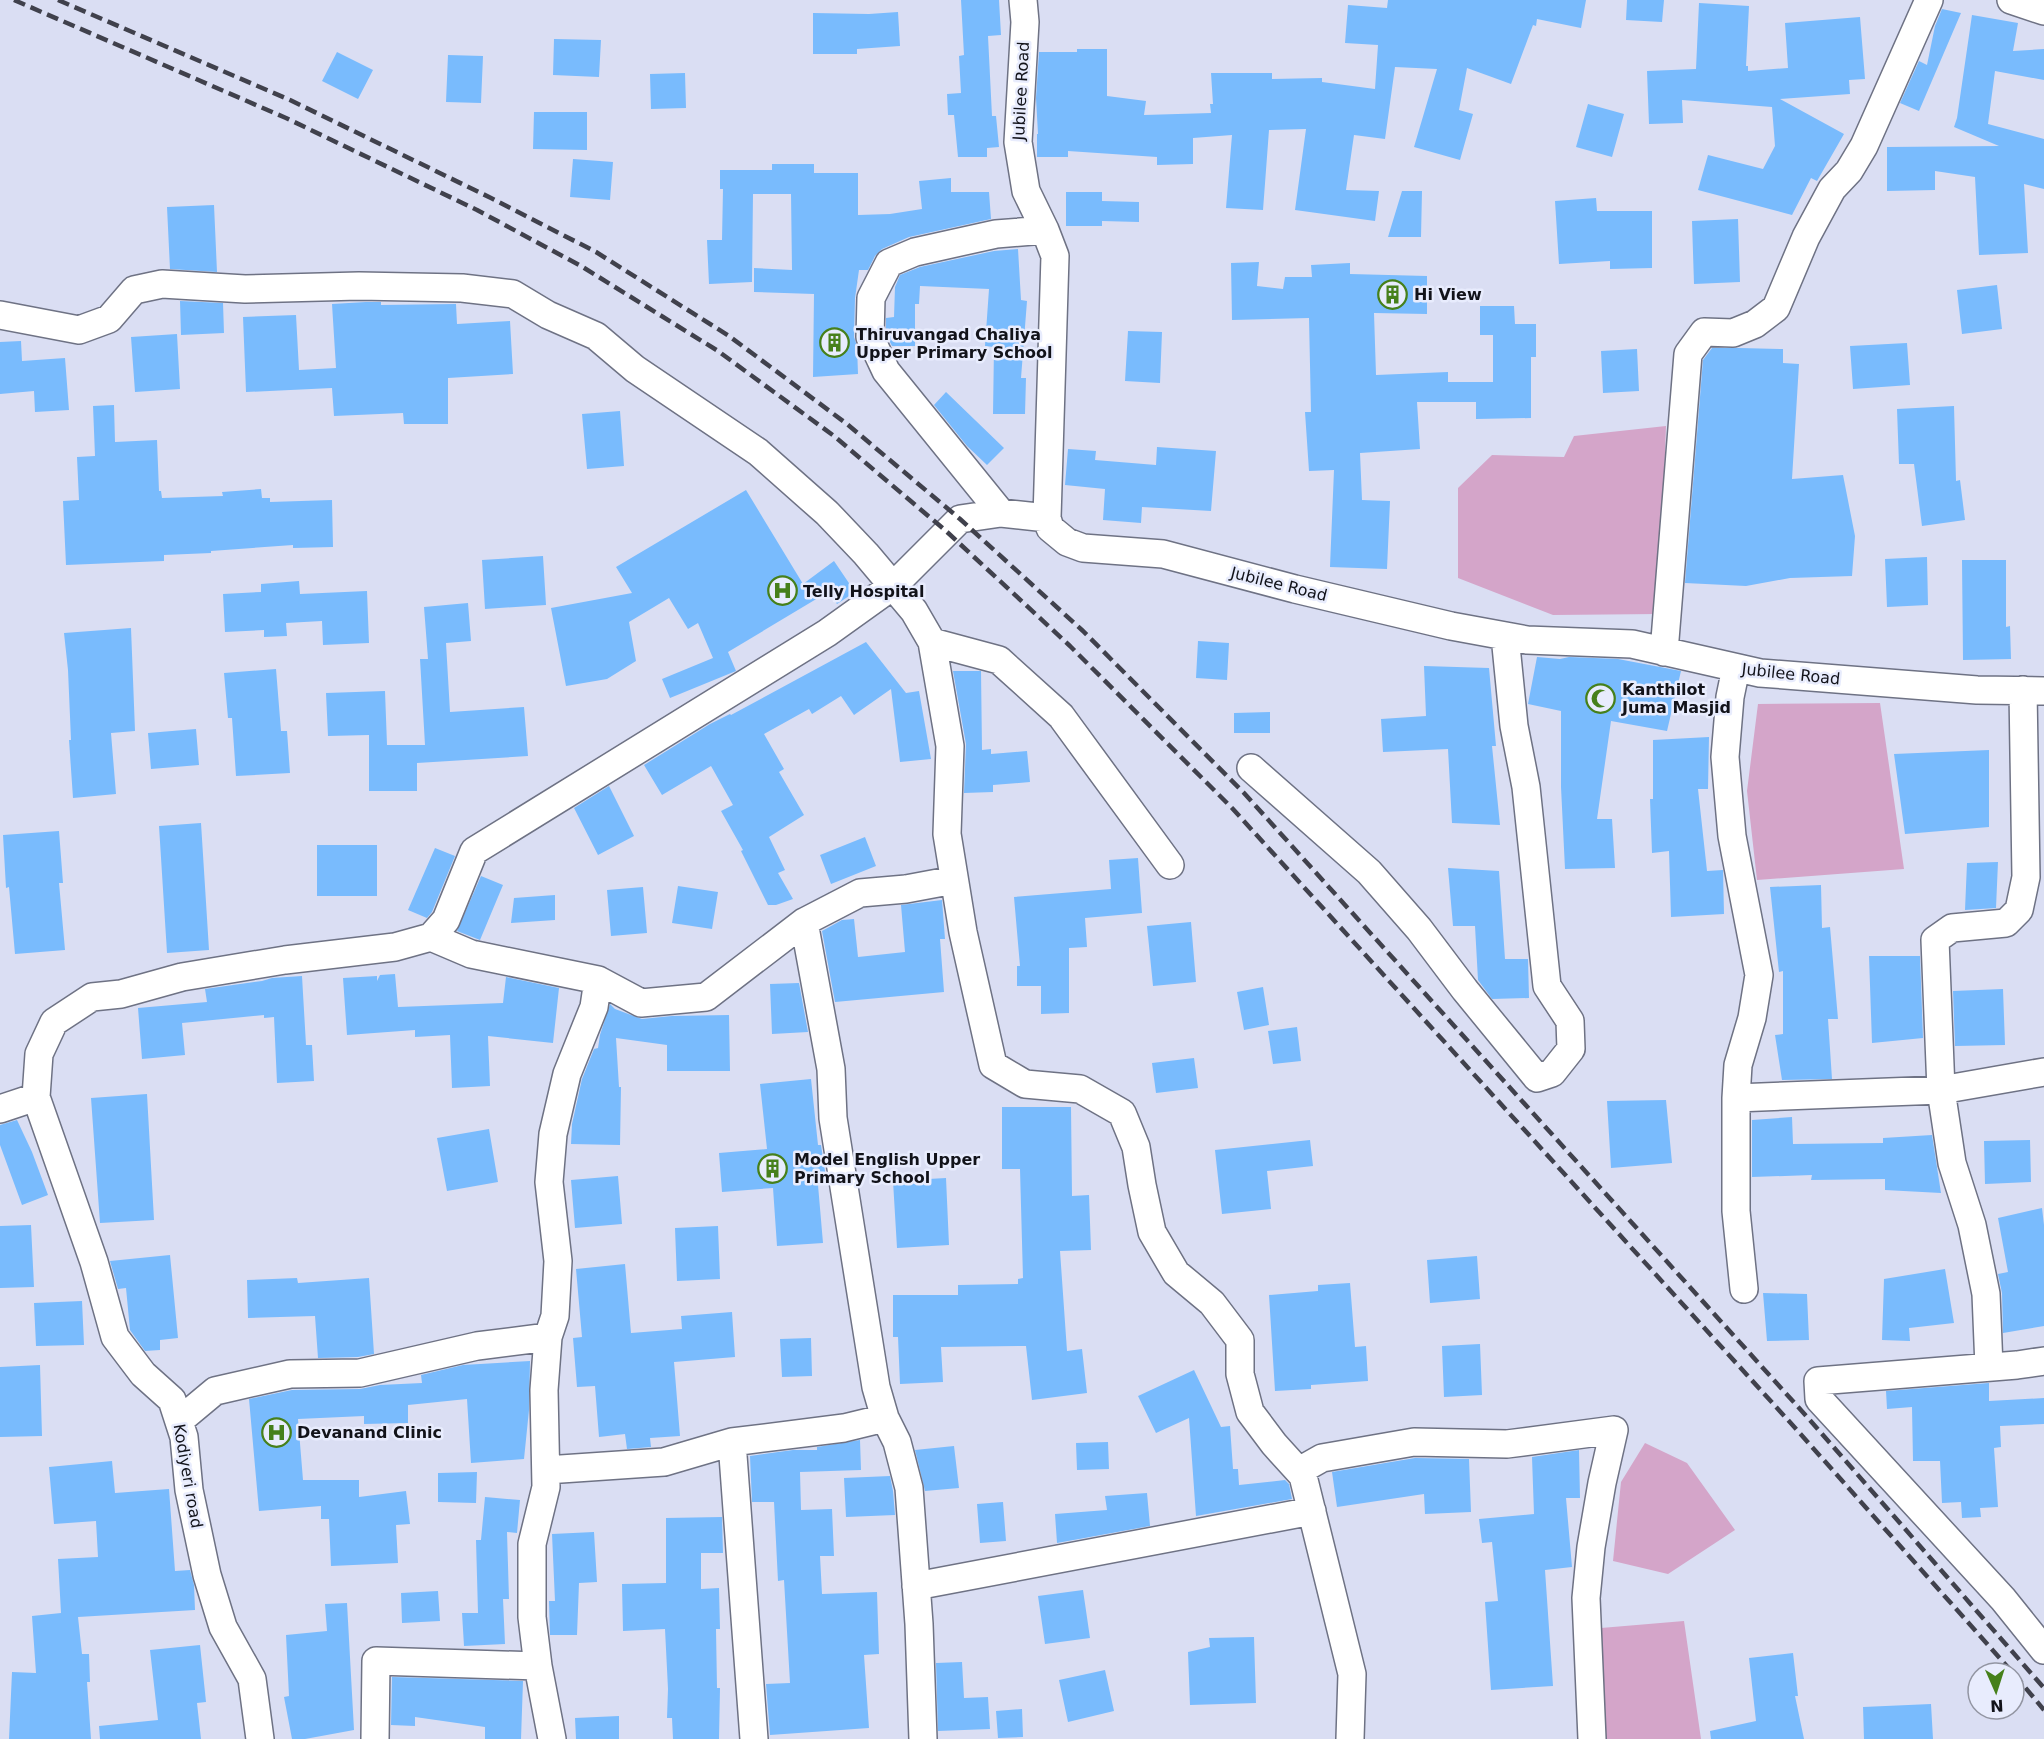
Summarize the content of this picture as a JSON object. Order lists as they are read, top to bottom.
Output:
{
  "streets": {
    "street": ["Jubilee Road", "Kodiyeri road"]
  },
  "places": {
    "building": ["Hi View", "Thiruvangad Chaliya Upper Primary School", "Model English Upper Primary School"],
    "hospital": ["Telly Hospital", "Devanand Clinic"],
    "mosque": ["Kanthilot Juma Masjid"]
  },
  "north": "bottom"
}
